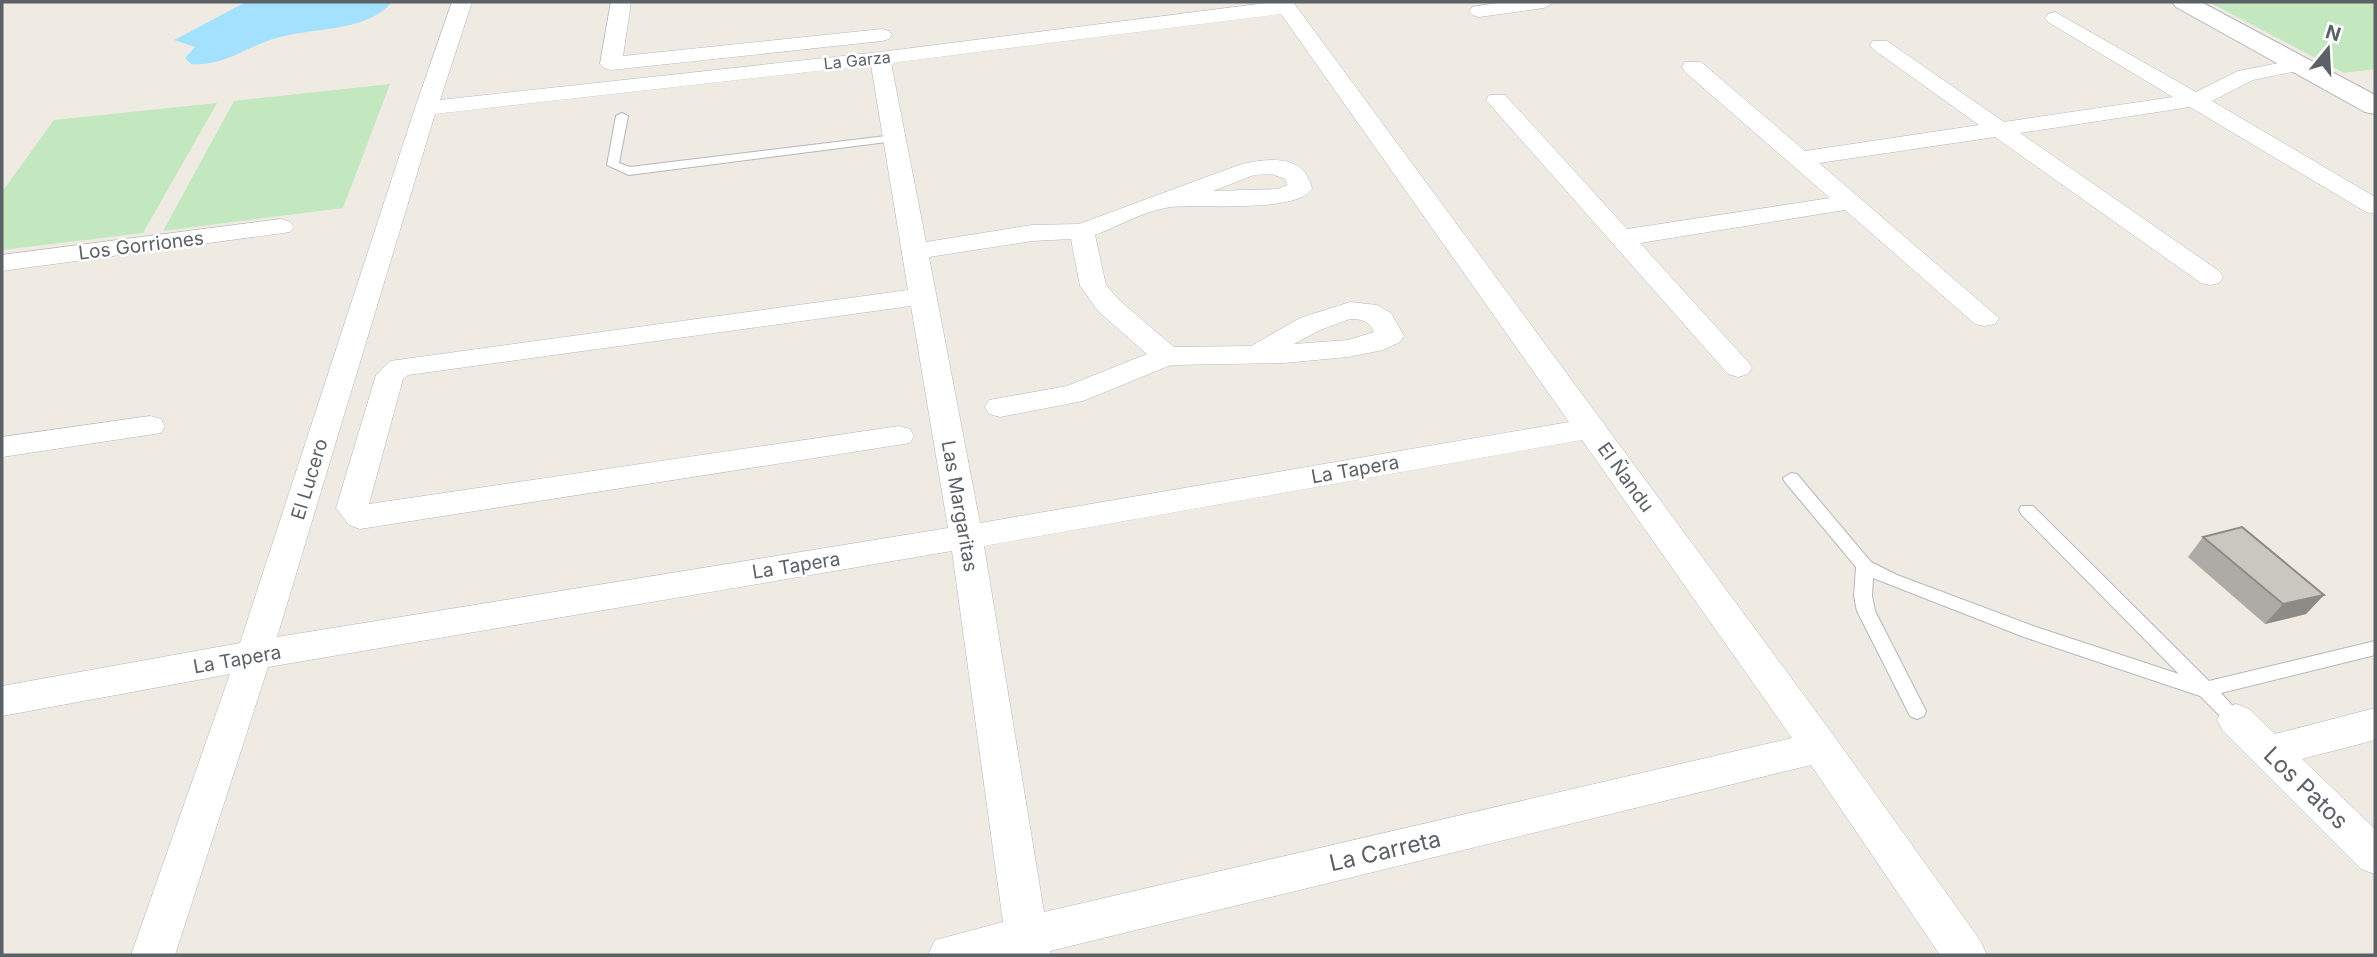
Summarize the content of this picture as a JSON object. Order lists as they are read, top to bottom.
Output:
{
  "streets": {
    "street": [
      "La Garza",
      "Los Gorriones",
      "La Tapera",
      "El Ñandu",
      "El Lucero",
      "Las Margaritas",
      "Los Patos",
      "La Carreta"
    ]
  },
  "crossings": [
    ["La Garza", "El Ñandu"],
    ["La Garza", "El Lucero"],
    ["La Garza", "Las Margaritas"],
    ["La Tapera", "El Ñandu"],
    ["La Tapera", "El Lucero"],
    ["La Tapera", "Las Margaritas"],
    ["El Ñandu", "La Carreta"],
    ["Las Margaritas", "La Carreta"]
  ],
  "north": "top"
}
